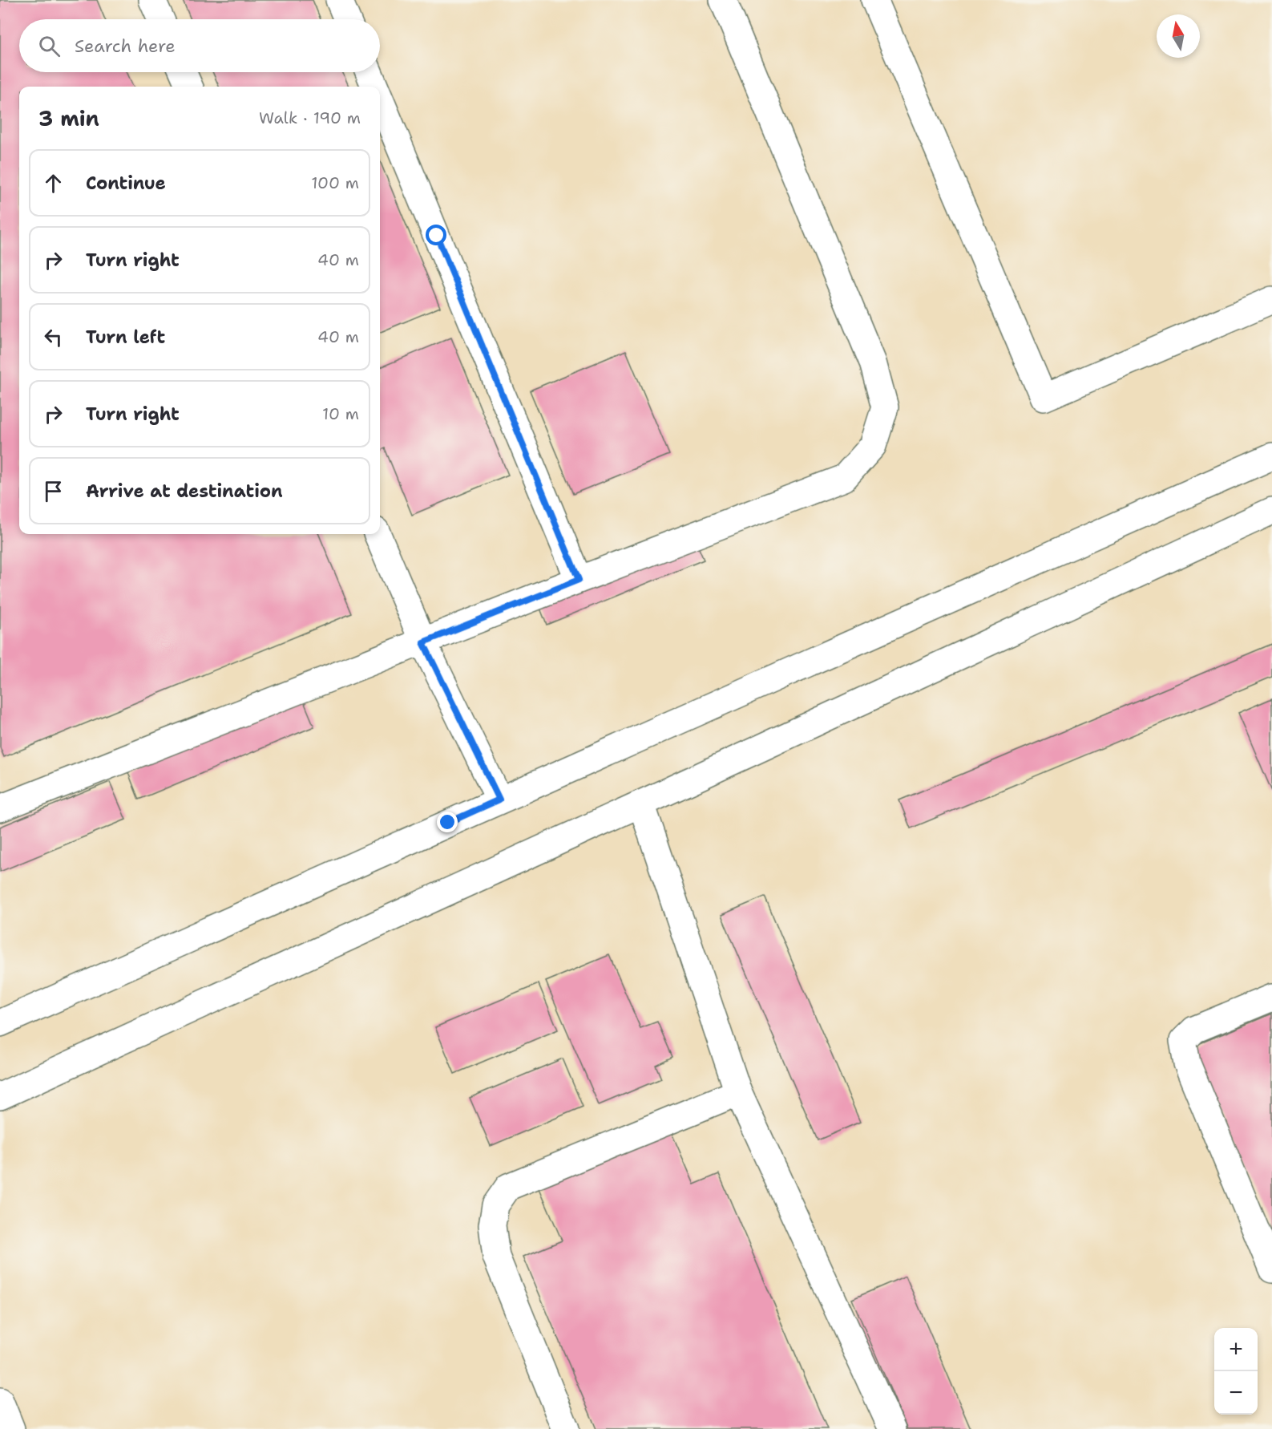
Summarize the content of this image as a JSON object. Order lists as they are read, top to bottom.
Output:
{
  "north": "top",
  "page": {
    "search": "Search here",
    "heading": ["3 min", "Walk · 190 m"],
    "list": [
      ["Continue", "100 m"],
      ["Turn right", "40 m"],
      ["Turn left", "40 m"],
      ["Turn right", "10 m"],
      "Arrive at destination"
    ],
    "map_buttons": ["+", "−"]
  }
}
